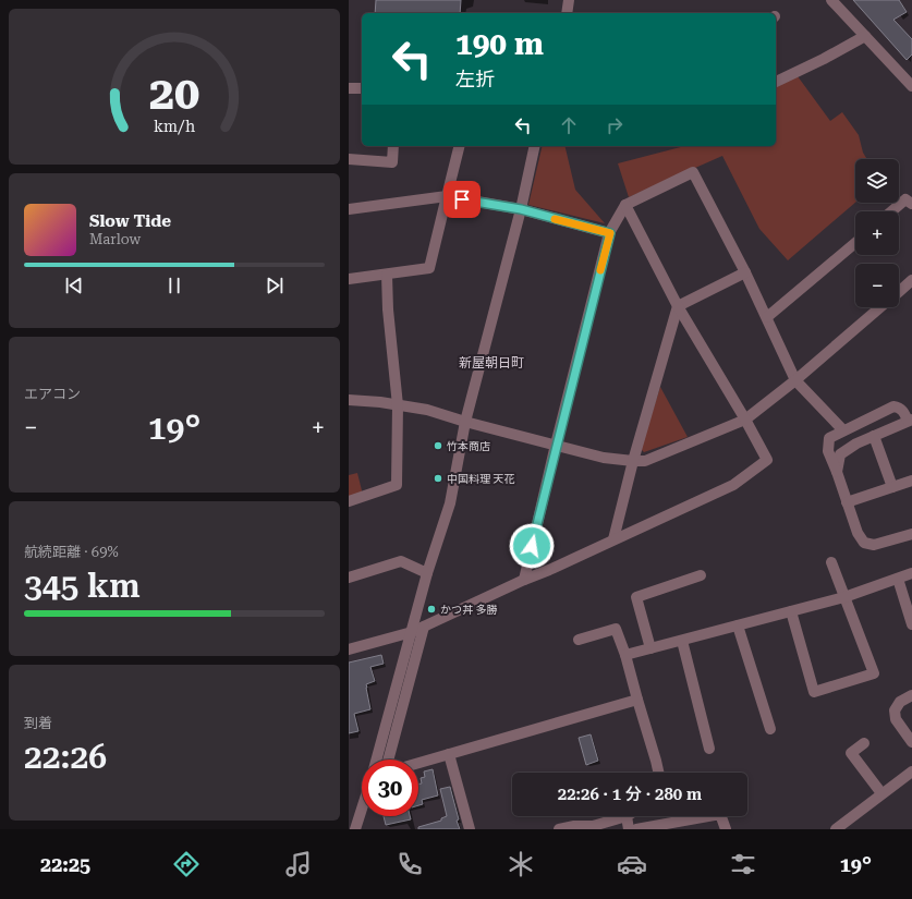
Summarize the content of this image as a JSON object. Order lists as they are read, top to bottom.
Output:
{
  "districts": ["新屋朝日町"],
  "places": ["竹本商店", "中国料理 天花", "かつ丼 多勝"],
  "page": {
    "turn": ["190 m", "左折"],
    "map_buttons": ["+", "−"],
    "song": ["Slow Tide", "Marlow"],
    "tile": [
      "エアコン",
      ["航続距離 · 69%", "345 km"],
      ["到着", "22:26"]
    ],
    "heat": ["−", "19°", "+"],
    "limit": "30",
    "trip": "22:26 · 1 分 · 280 m",
    "tabs": ["22:25", "19°"],
    "gauge": ["20", "km/h"]
  }
}
